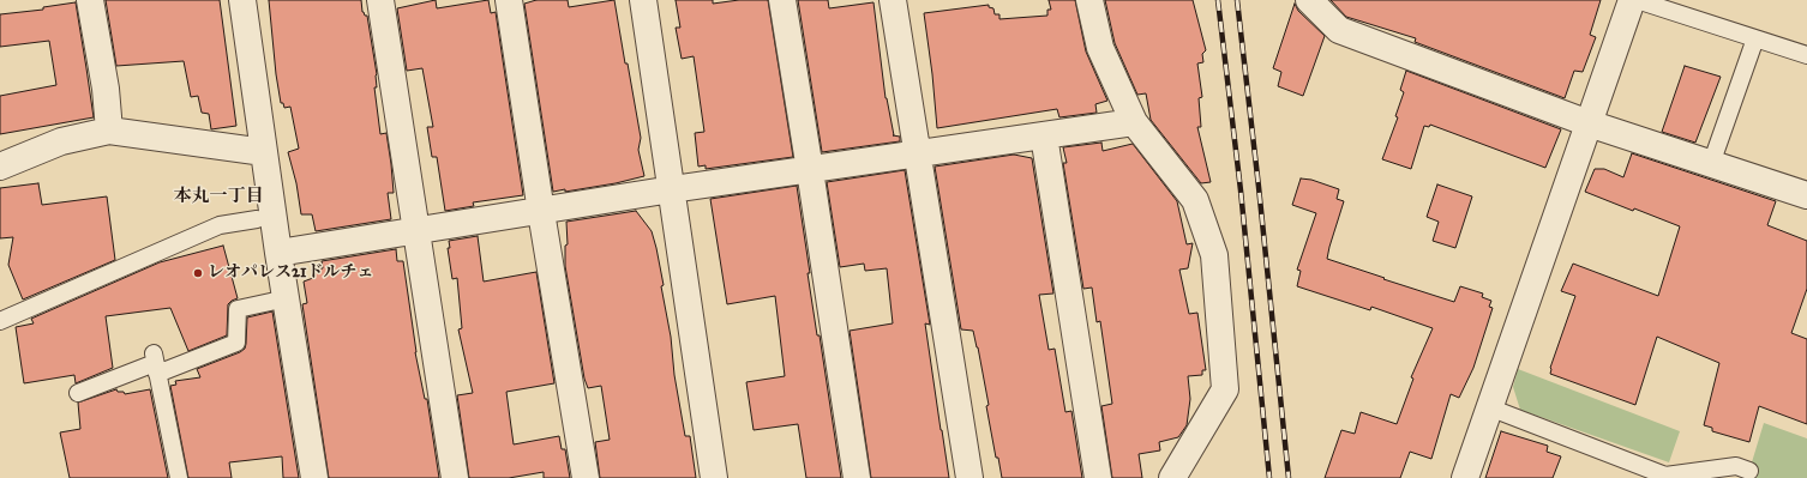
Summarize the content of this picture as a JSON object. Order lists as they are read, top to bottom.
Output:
{
  "districts": ["本丸一丁目"],
  "places": ["レオパレス21ドルチェ"]
}
